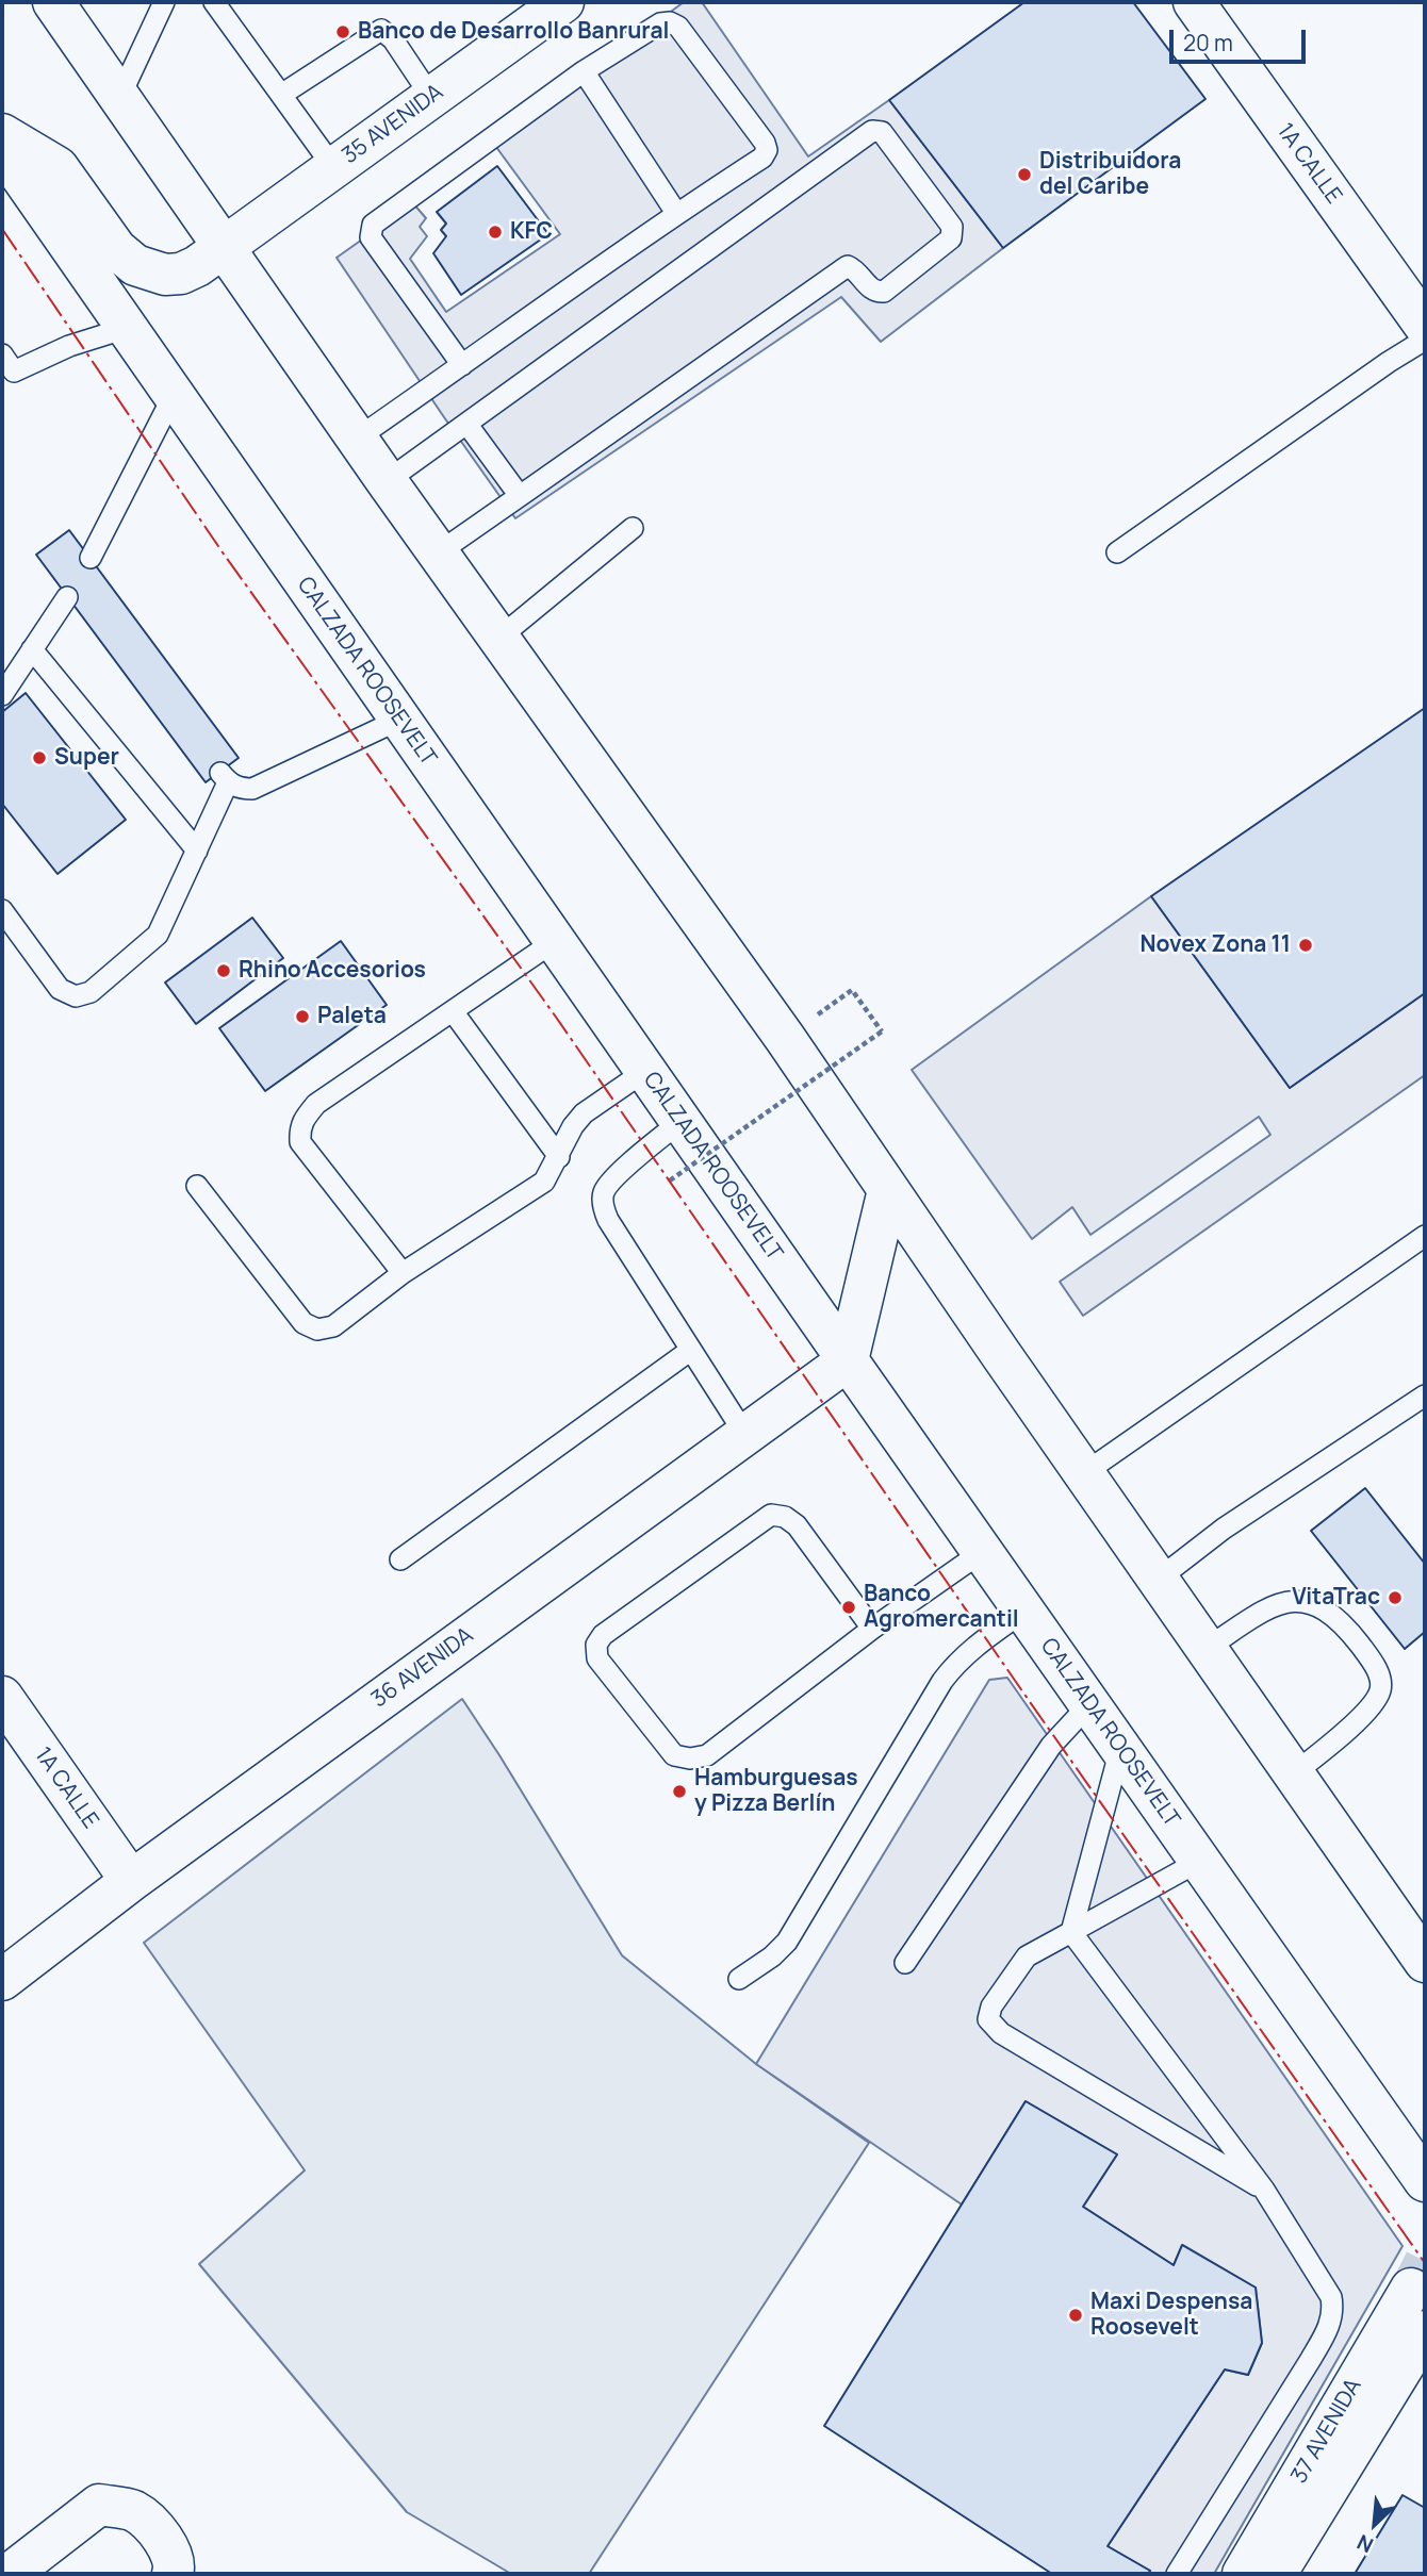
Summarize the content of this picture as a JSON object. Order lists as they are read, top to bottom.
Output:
{
  "streets": {
    "main road": [
      "35 AVENIDA",
      "1A CALLE",
      "CALZADA ROOSEVELT",
      "36 AVENIDA",
      "37 AVENIDA"
    ]
  },
  "crossings": [
    ["1A CALLE", "36 AVENIDA"],
    ["CALZADA ROOSEVELT", "36 AVENIDA"]
  ],
  "places": [
    "Banco de Desarrollo Banrural",
    "Distribuidora del Caribe",
    "KFC",
    "Super",
    "Novex Zona 11",
    "Rhino Accesorios",
    "Paleta",
    "VitaTrac",
    "Banco Agromercantil",
    "Hamburguesas y Pizza Berlín",
    "Maxi Despensa Roosevelt"
  ],
  "scale_bar": "20 m",
  "north": "bottom left"
}
